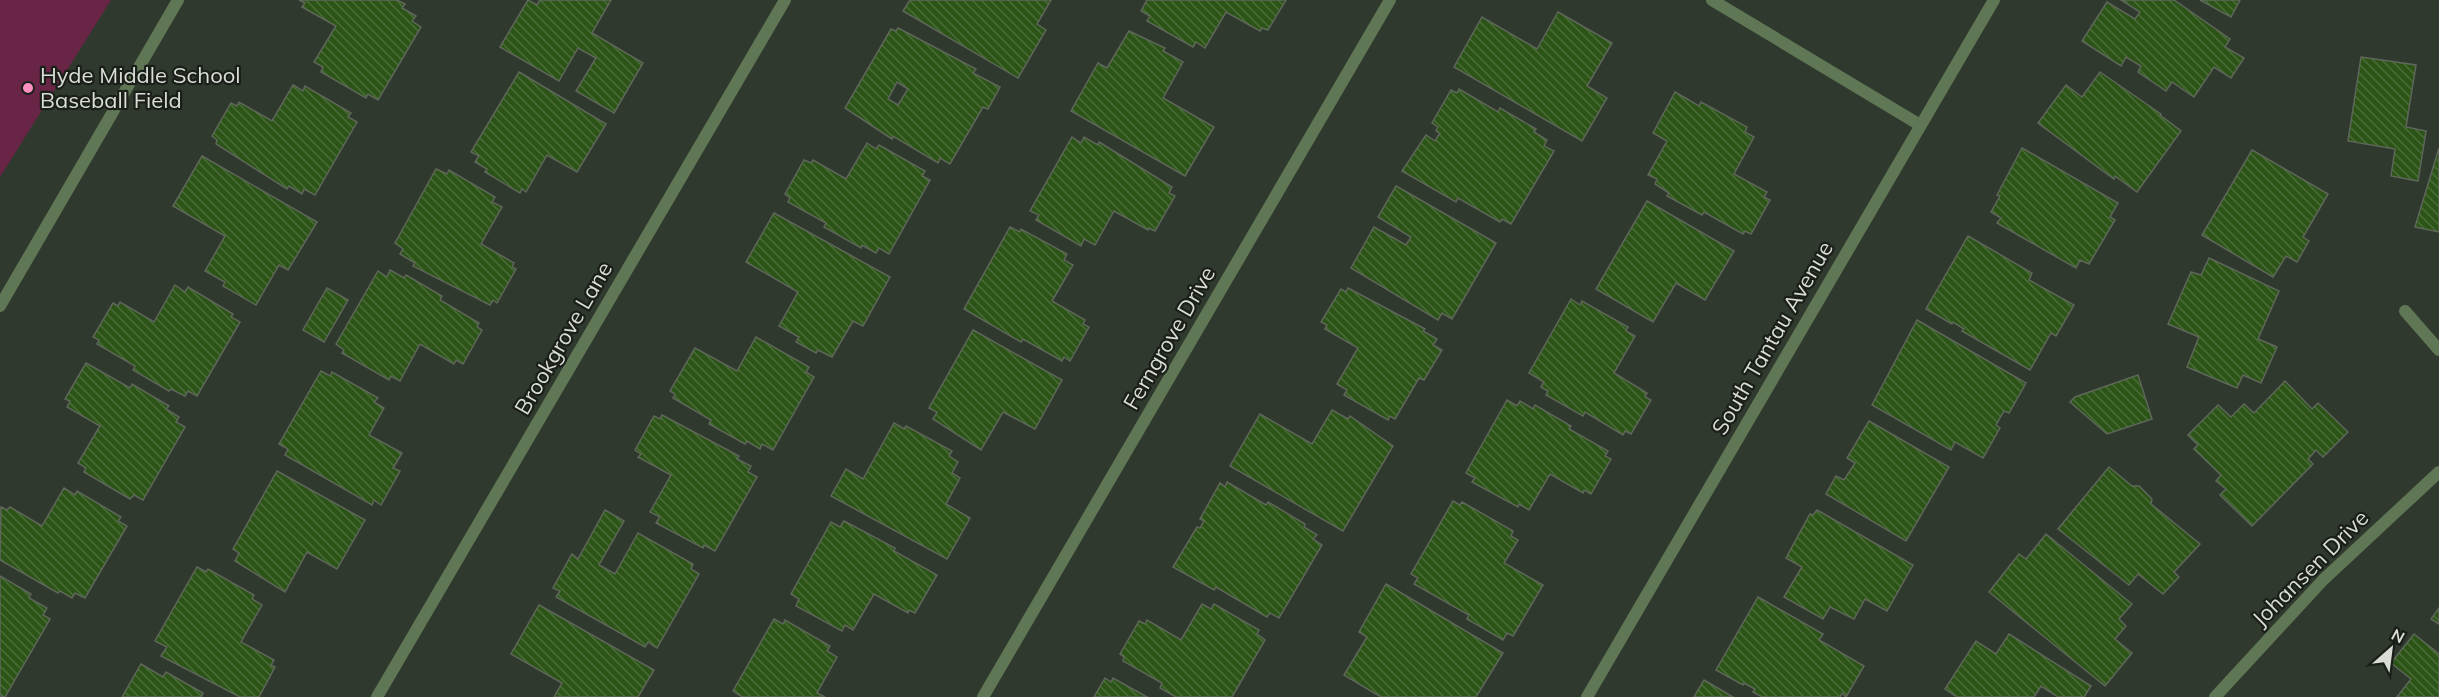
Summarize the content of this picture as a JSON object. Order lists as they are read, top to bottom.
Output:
{
  "streets": {
    "street": [
      "Brookgrove Lane",
      "Ferngrove Drive",
      "South Tantau Avenue",
      "Johansen Drive"
    ]
  },
  "places": ["Hyde Middle School Baseball Field"],
  "north": "top right"
}
